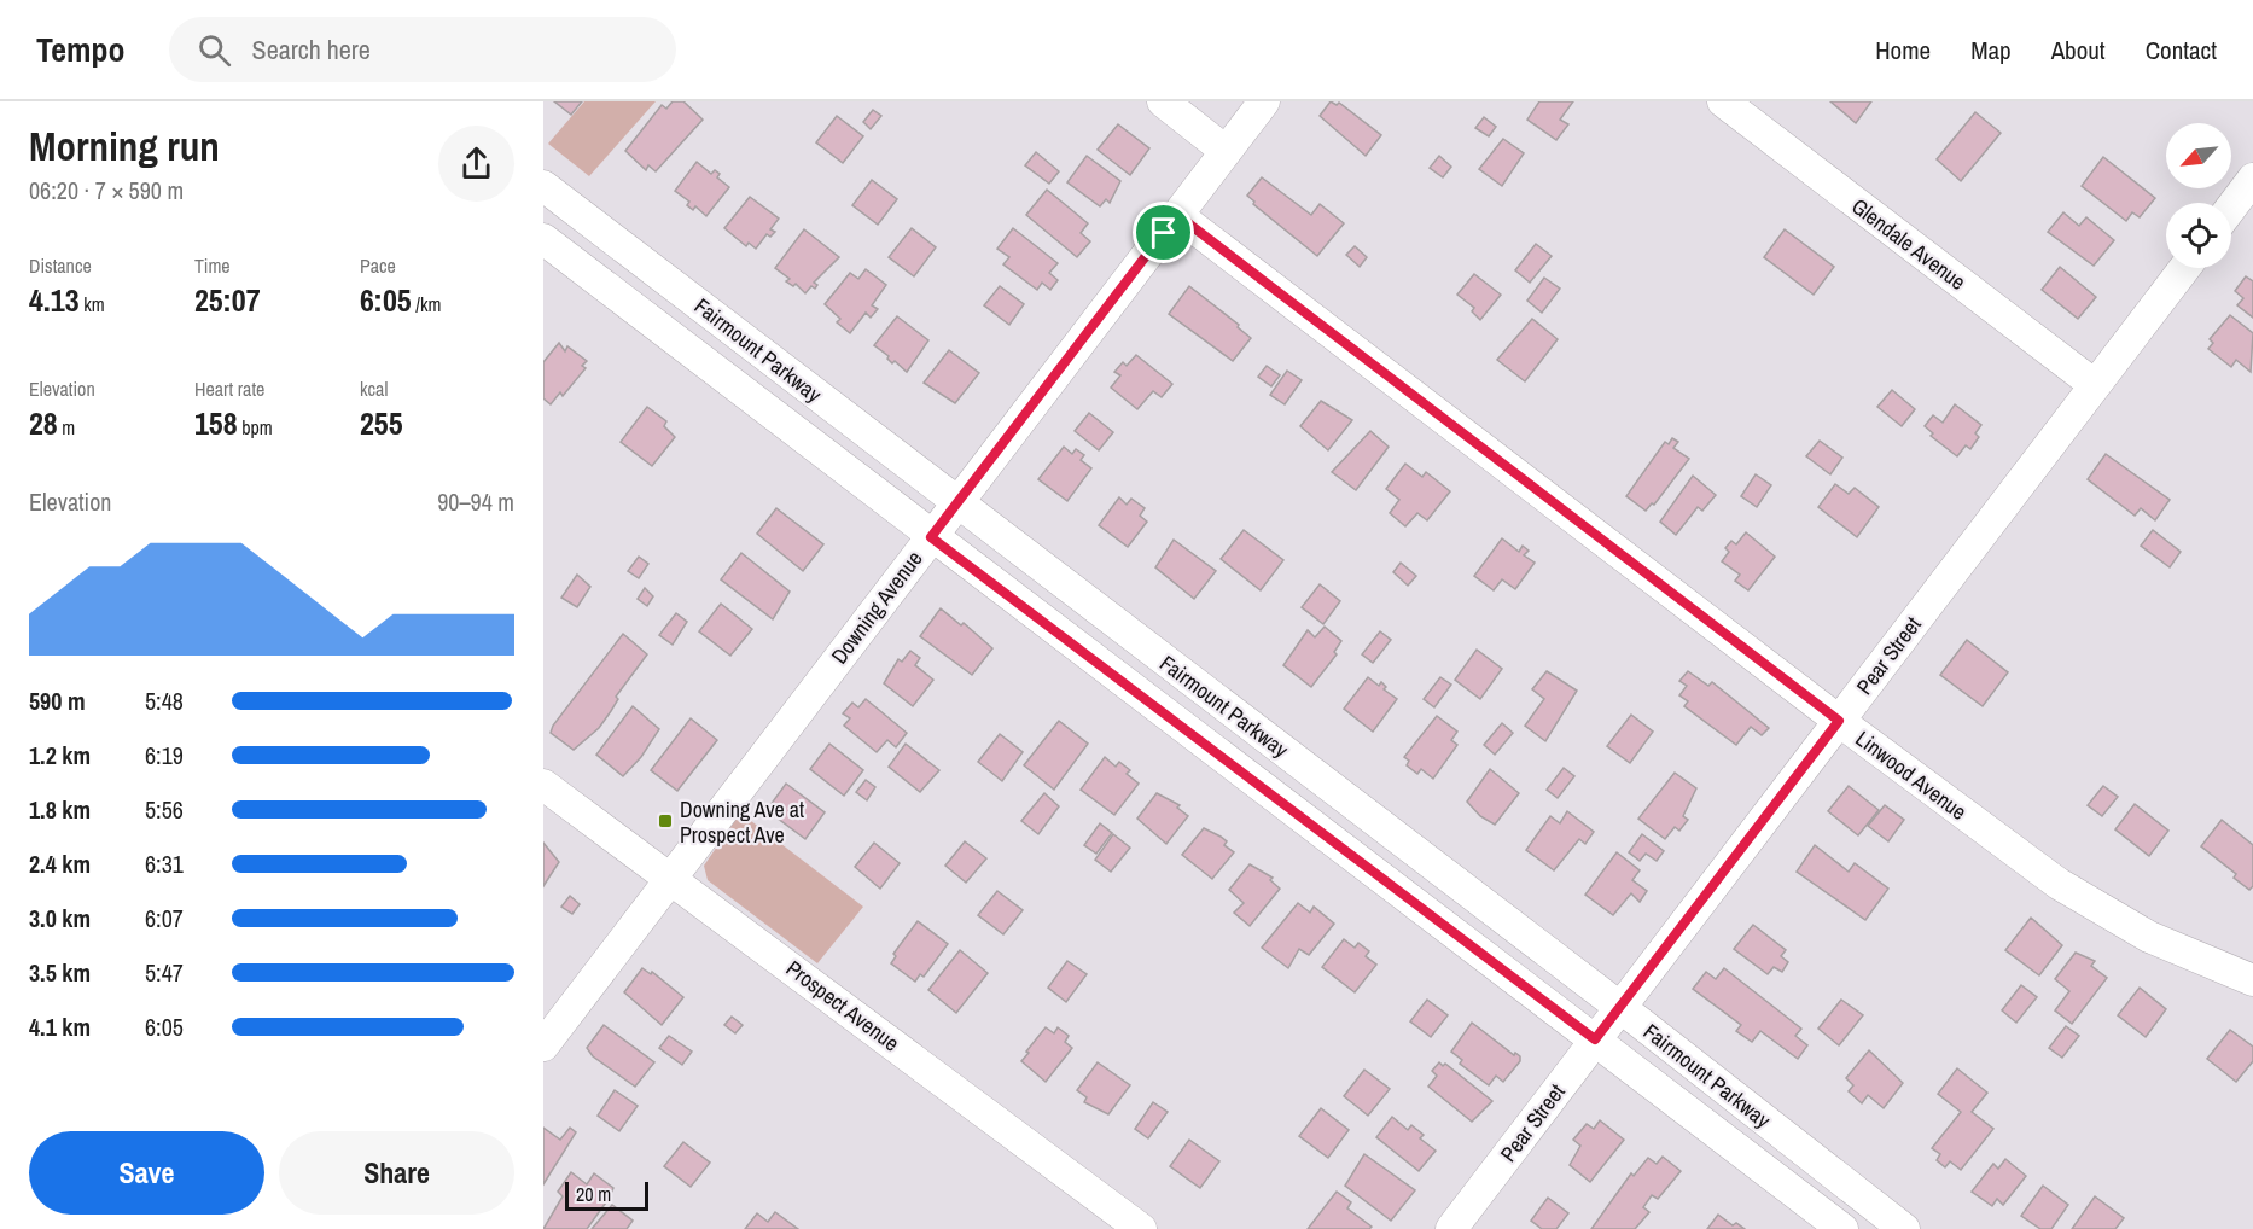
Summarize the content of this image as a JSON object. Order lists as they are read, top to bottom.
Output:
{
  "streets": {
    "street": [
      "Glendale Avenue",
      "Fairmount Parkway",
      "Downing Avenue",
      "Pear Street",
      "Linwood Avenue",
      "Prospect Avenue"
    ]
  },
  "crossings": [
    ["Glendale Avenue", "Pear Street"],
    ["Fairmount Parkway", "Downing Avenue"],
    ["Fairmount Parkway", "Pear Street"],
    ["Downing Avenue", "Linwood Avenue"],
    ["Downing Avenue", "Prospect Avenue"],
    ["Pear Street", "Linwood Avenue"]
  ],
  "places": {
    "transit": ["Downing Ave at Prospect Ave"]
  },
  "scale_bar": "20 m",
  "north": "bottom left",
  "page": {
    "header": "Tempo",
    "search": "Search here",
    "nav": [
      "Home",
      "Map",
      "About",
      "Contact"
    ],
    "heading": ["Morning run", "06:20 · 7 × 590 m"],
    "stats": [
      ["Distance", "4.13 km"],
      ["Time", "25:07"],
      ["Pace", "6:05 /km"],
      ["Elevation", "28 m"],
      ["Heart rate", "158 bpm"],
      ["kcal", "255"]
    ],
    "chart": ["Elevation", "90–94 m"],
    "list": [
      {
        "name": "590 m",
        "note": "5:48"
      },
      {
        "name": "1.2 km",
        "note": "6:19"
      },
      {
        "name": "1.8 km",
        "note": "5:56"
      },
      {
        "name": "2.4 km",
        "note": "6:31"
      },
      {
        "name": "3.0 km",
        "note": "6:07"
      },
      {
        "name": "3.5 km",
        "note": "5:47"
      },
      {
        "name": "4.1 km",
        "note": "6:05"
      }
    ],
    "buttons": ["Save", "Share"],
    "scale": "20 m"
  }
}
